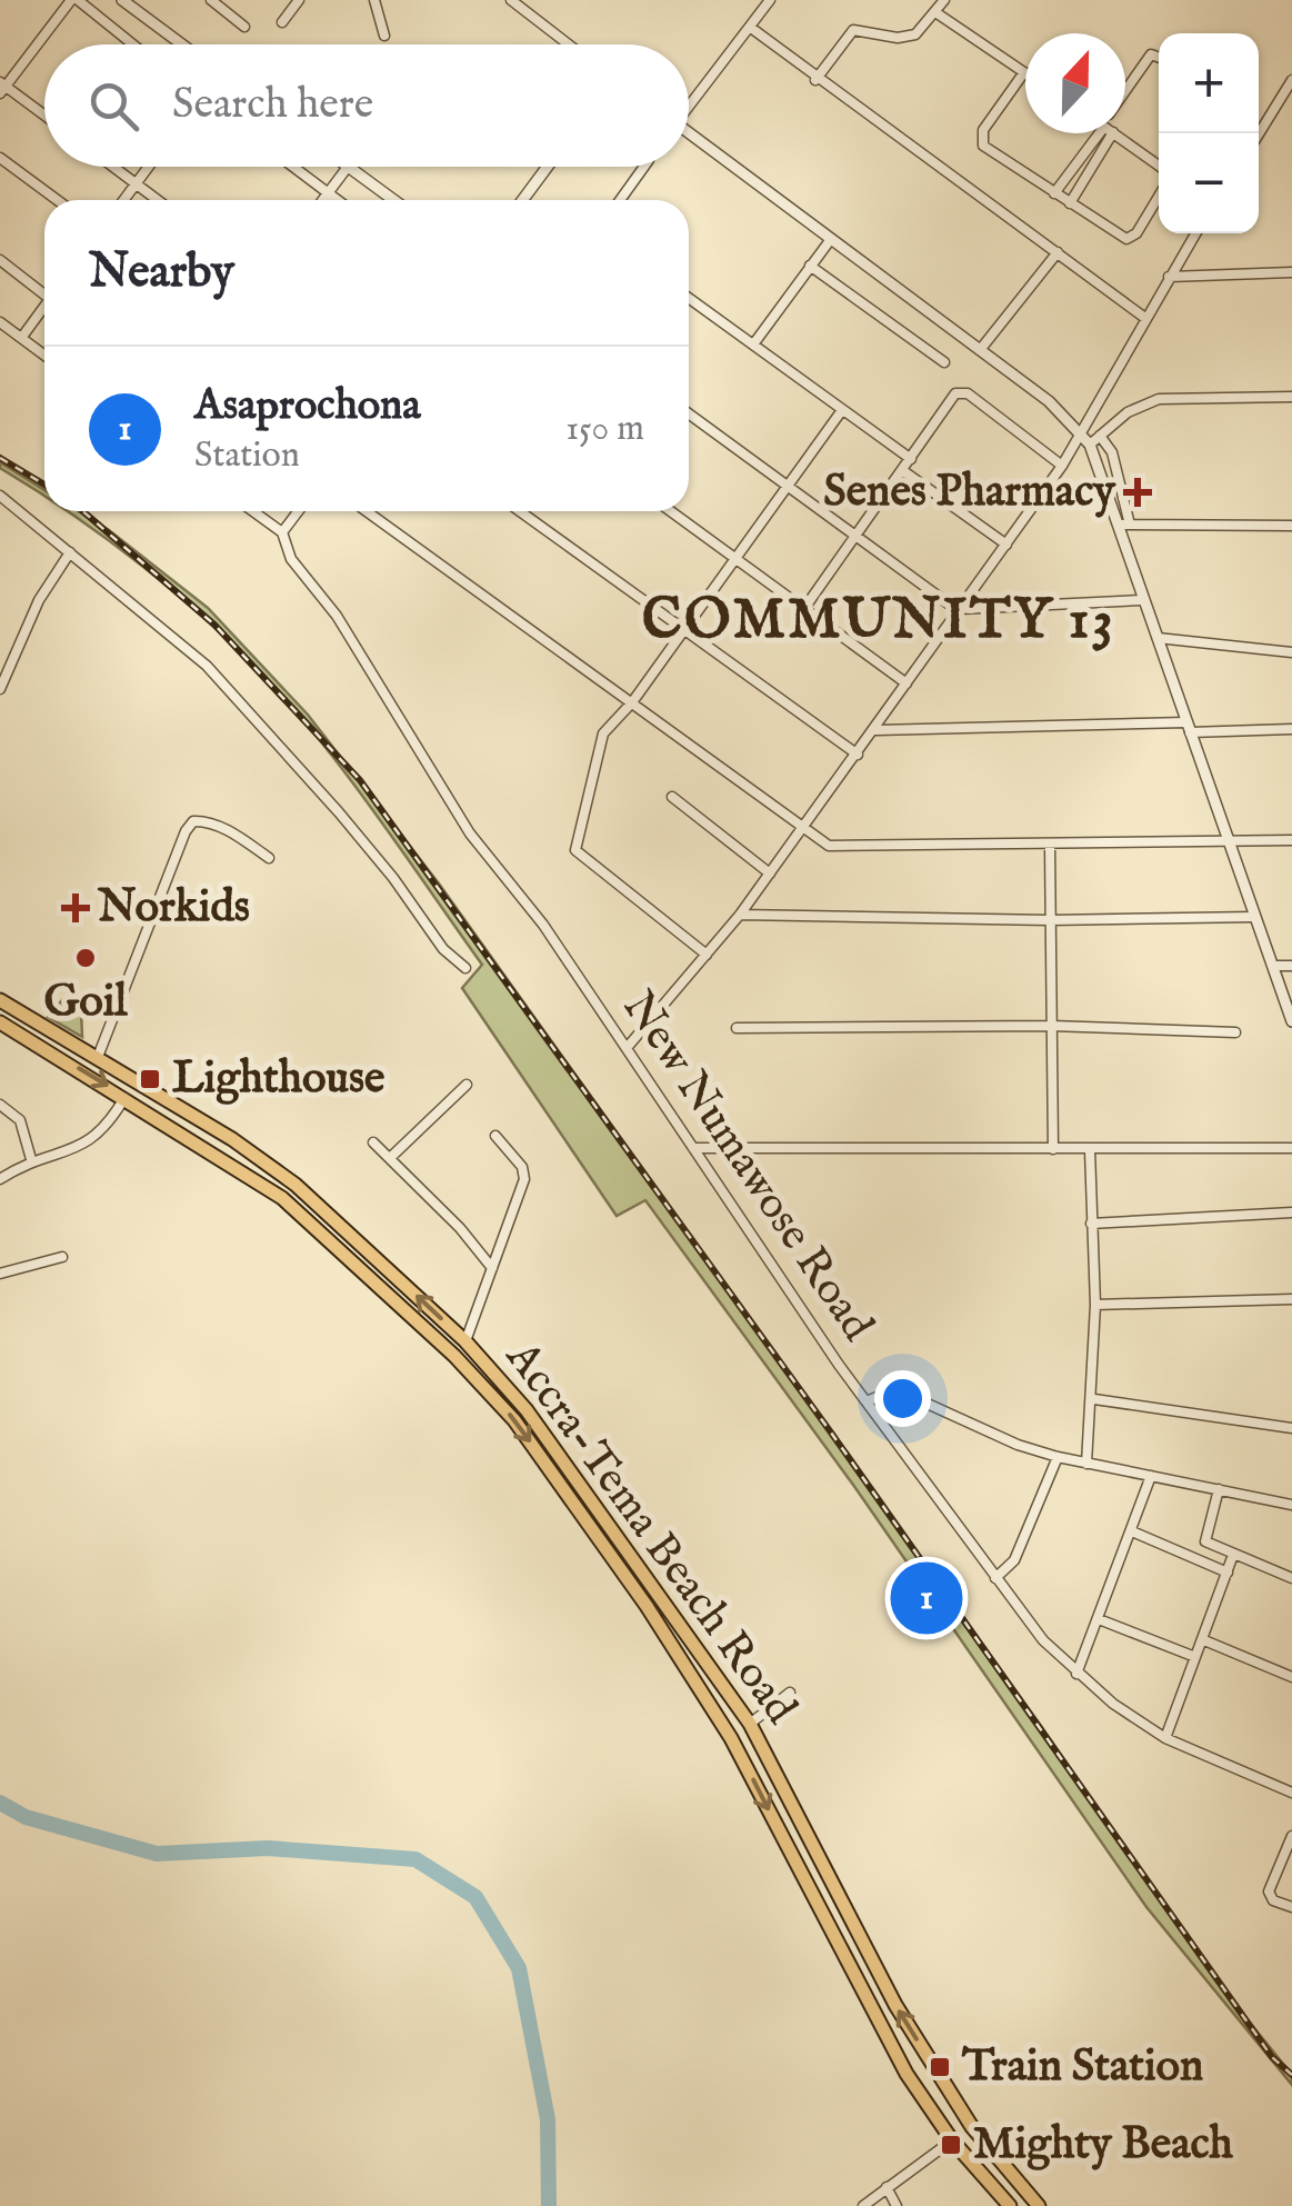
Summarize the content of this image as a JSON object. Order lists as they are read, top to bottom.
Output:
{
  "streets": {
    "main road": ["Accra-Tema Beach Road"],
    "street": ["New Numawose Road"]
  },
  "districts": ["COMMUNITY 13"],
  "places": {
    "health": ["Senes Pharmacy", "Norkids"],
    "other": ["Goil"],
    "transit": ["Lighthouse", "Train Station", "Mighty Beach"]
  },
  "north": "top",
  "page": {
    "map_buttons": ["+", "−"],
    "search": "Search here",
    "heading": "Nearby",
    "list": [
      {
        "mark": "1",
        "name": "Asaprochona",
        "note": "Station",
        "value": "150 m"
      }
    ],
    "pins": "1"
  }
}
